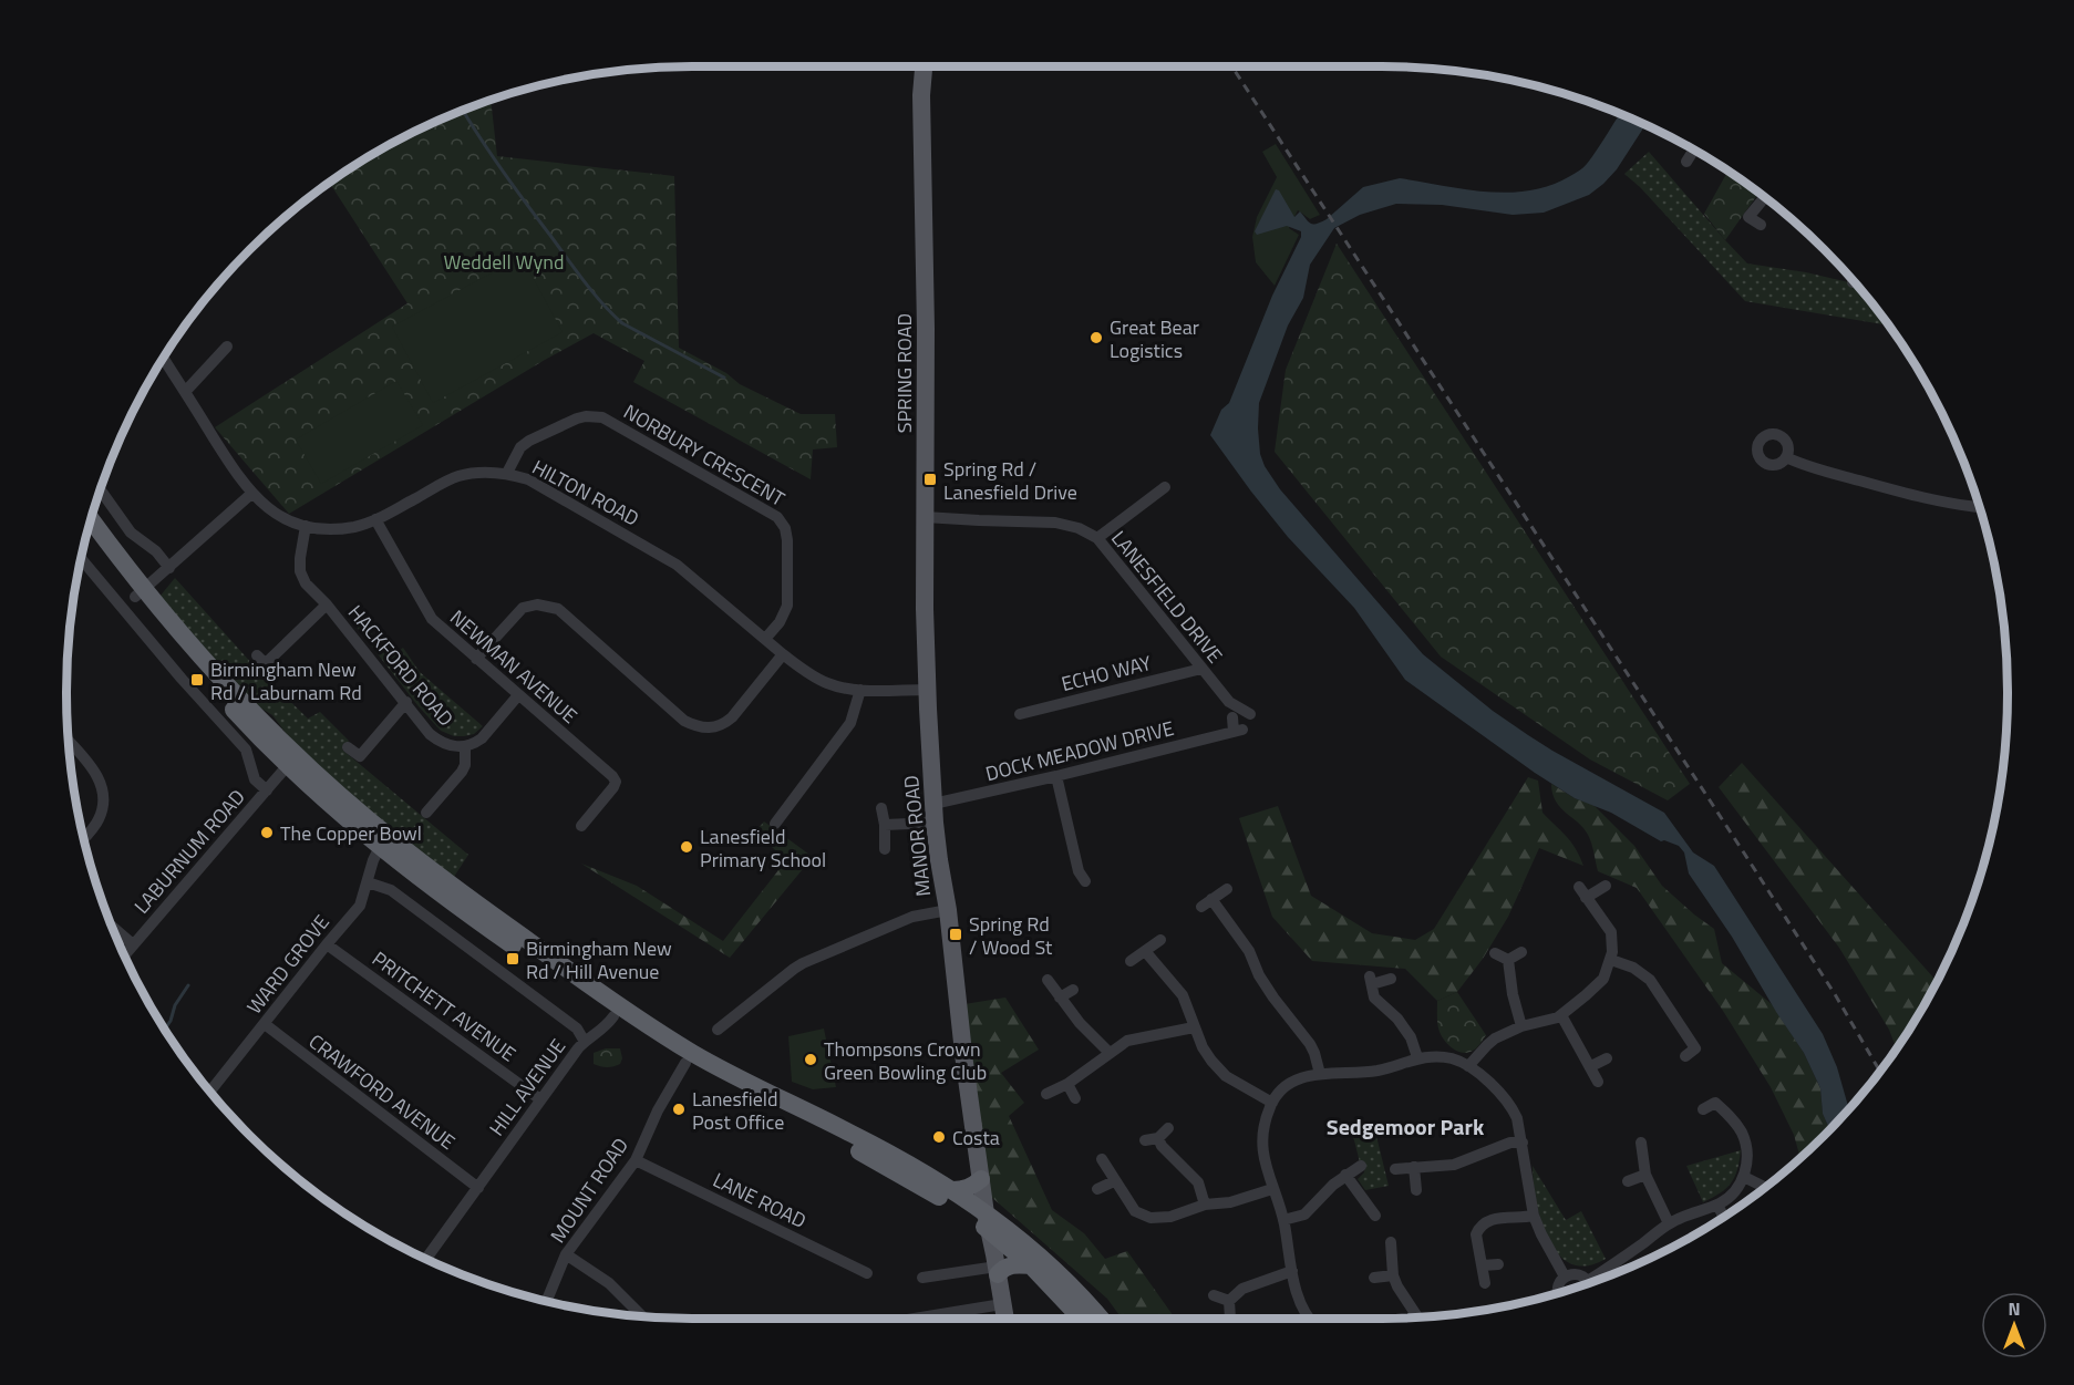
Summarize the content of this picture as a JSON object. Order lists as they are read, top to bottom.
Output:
{
  "streets": {
    "main road": ["SPRING ROAD", "MANOR ROAD"],
    "street": [
      "NORBURY CRESCENT",
      "HILTON ROAD",
      "LANESFIELD DRIVE",
      "HACKFORD ROAD",
      "NEWMAN AVENUE",
      "ECHO WAY",
      "DOCK MEADOW DRIVE",
      "LABURNUM ROAD",
      "WARD GROVE",
      "PRITCHETT AVENUE",
      "HILL AVENUE",
      "CRAWFORD AVENUE",
      "MOUNT ROAD",
      "LANE ROAD"
    ]
  },
  "crossings": [
    ["SPRING ROAD", "HILTON ROAD"],
    ["SPRING ROAD", "LANESFIELD DRIVE"],
    ["SPRING ROAD", "MANOR ROAD"],
    ["NORBURY CRESCENT", "HILTON ROAD"],
    ["HILTON ROAD", "HACKFORD ROAD"],
    ["HILTON ROAD", "NEWMAN AVENUE"],
    ["HILTON ROAD", "MANOR ROAD"],
    ["LANESFIELD DRIVE", "ECHO WAY"],
    ["HACKFORD ROAD", "NEWMAN AVENUE"],
    ["DOCK MEADOW DRIVE", "MANOR ROAD"],
    ["WARD GROVE", "PRITCHETT AVENUE"],
    ["WARD GROVE", "CRAWFORD AVENUE"],
    ["PRITCHETT AVENUE", "HILL AVENUE"],
    ["HILL AVENUE", "CRAWFORD AVENUE"],
    ["MOUNT ROAD", "LANE ROAD"]
  ],
  "districts": ["Sedgemoor Park"],
  "parks": ["Weddell Wynd"],
  "places": {
    "other": [
      "Great Bear Logistics",
      "The Copper Bowl",
      "Lanesfield Primary School",
      "Thompsons Crown Green Bowling Club",
      "Lanesfield Post Office",
      "Costa"
    ],
    "transit": [
      "Spring Rd / Lanesfield Drive",
      "Birmingham New Rd / Laburnam Rd",
      "Spring Rd / Wood St",
      "Birmingham New Rd / Hill Avenue"
    ]
  },
  "north": "top"
}
